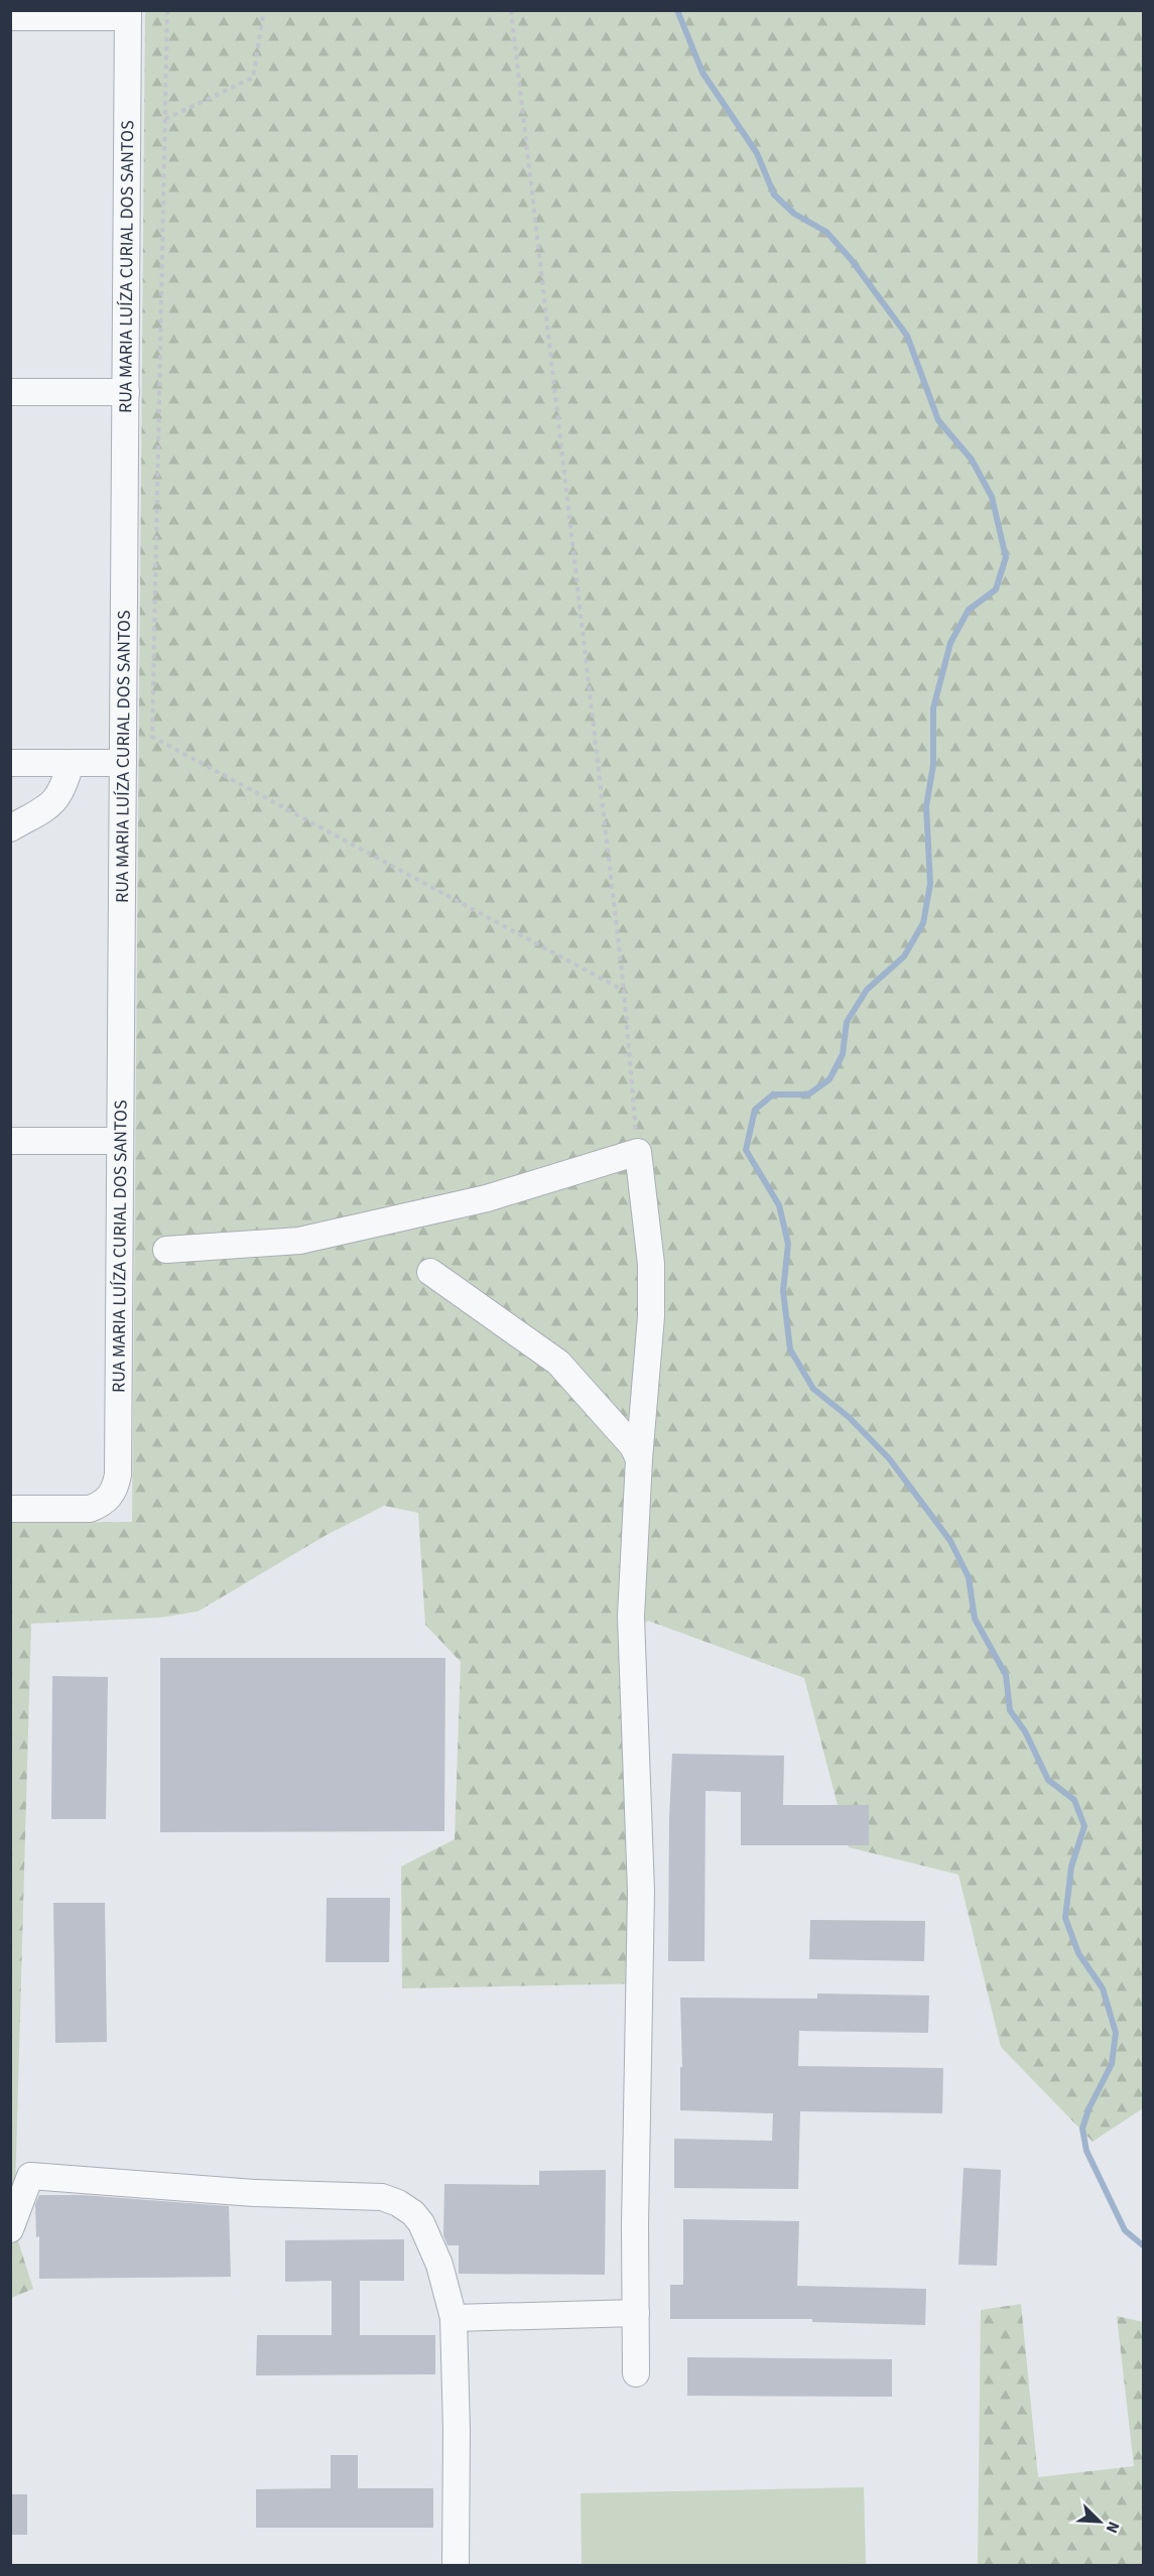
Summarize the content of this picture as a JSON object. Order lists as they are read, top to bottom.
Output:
{
  "streets": {
    "street": ["RUA MARIA LUÍZA CURIAL DOS SANTOS"]
  },
  "north": "bottom right"
}
